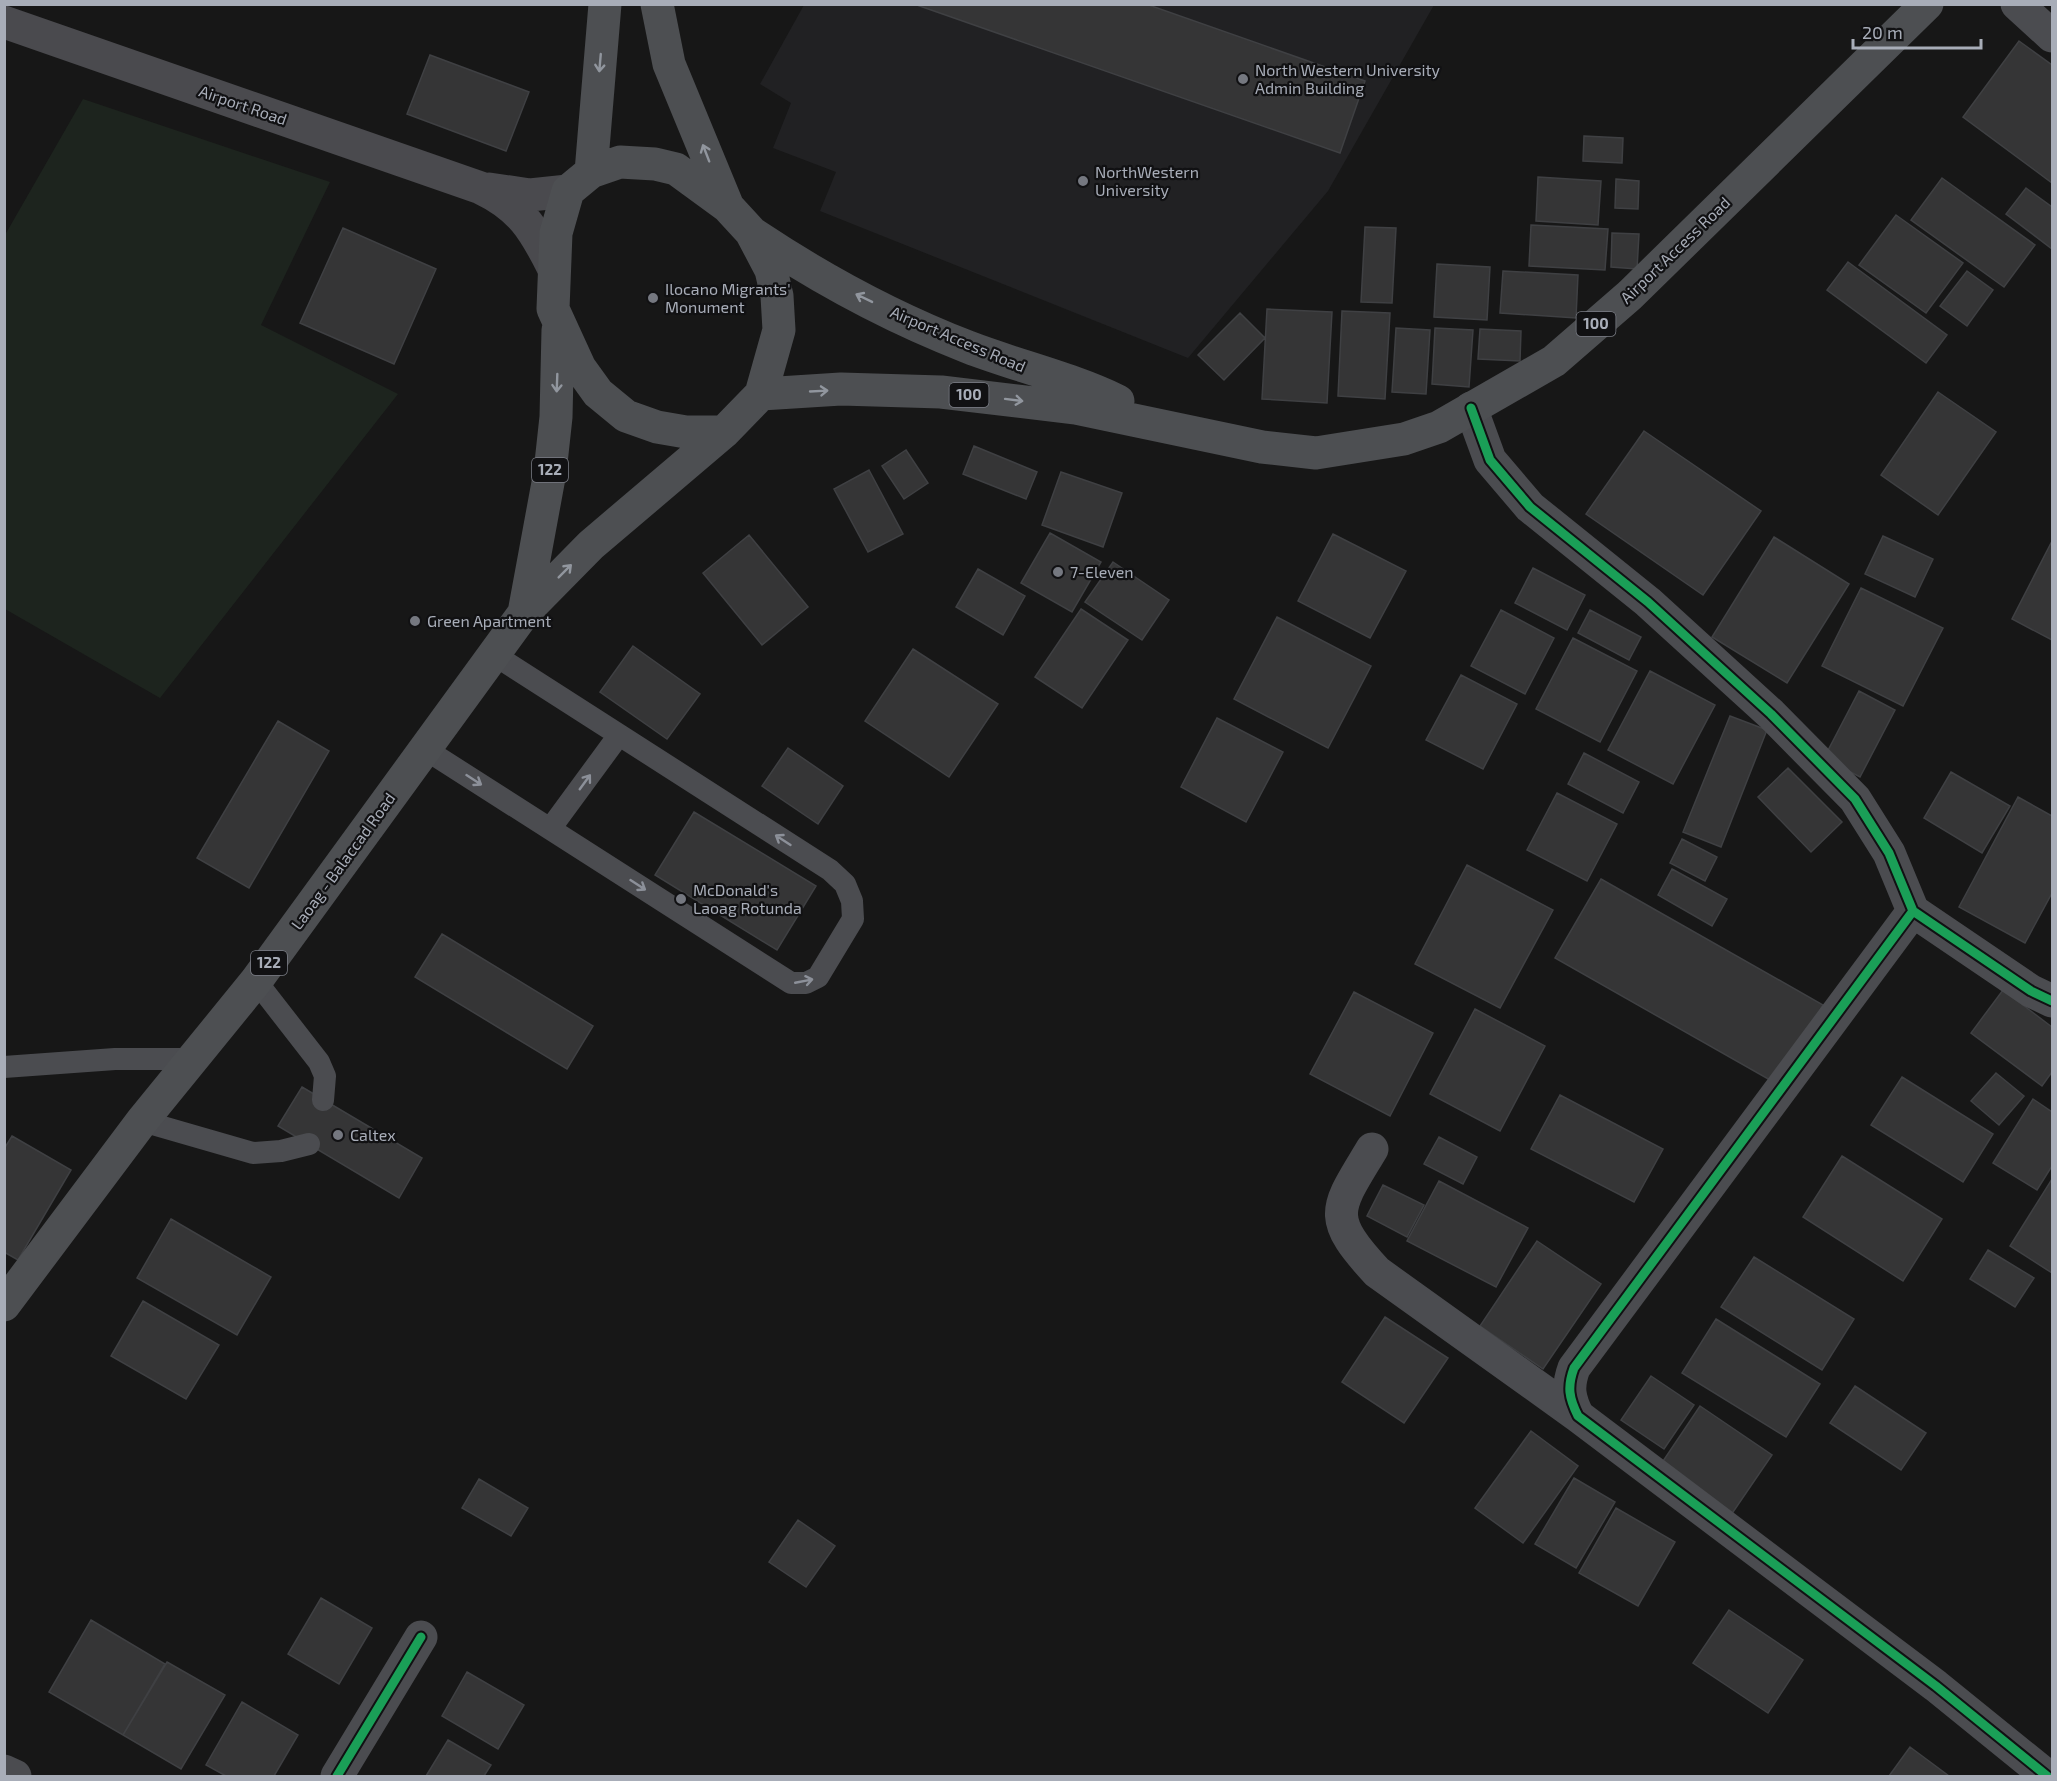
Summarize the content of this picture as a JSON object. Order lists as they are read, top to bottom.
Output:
{
  "streets": {
    "main road": [
      "Airport Road",
      "Airport Access Road",
      "100",
      "122",
      "Laoag - Balaccad Road"
    ]
  },
  "crossings": [
    ["Airport Road", "100"],
    ["Airport Access Road", "100"],
    ["100", "Laoag - Balaccad Road"]
  ],
  "places": [
    "North Western University Admin Building",
    "NorthWestern University",
    "Ilocano Migrants' Monument",
    "7-Eleven",
    "Green Apartment",
    "McDonald's Laoag Rotunda",
    "Caltex"
  ],
  "scale_bar": "20 m"
}
